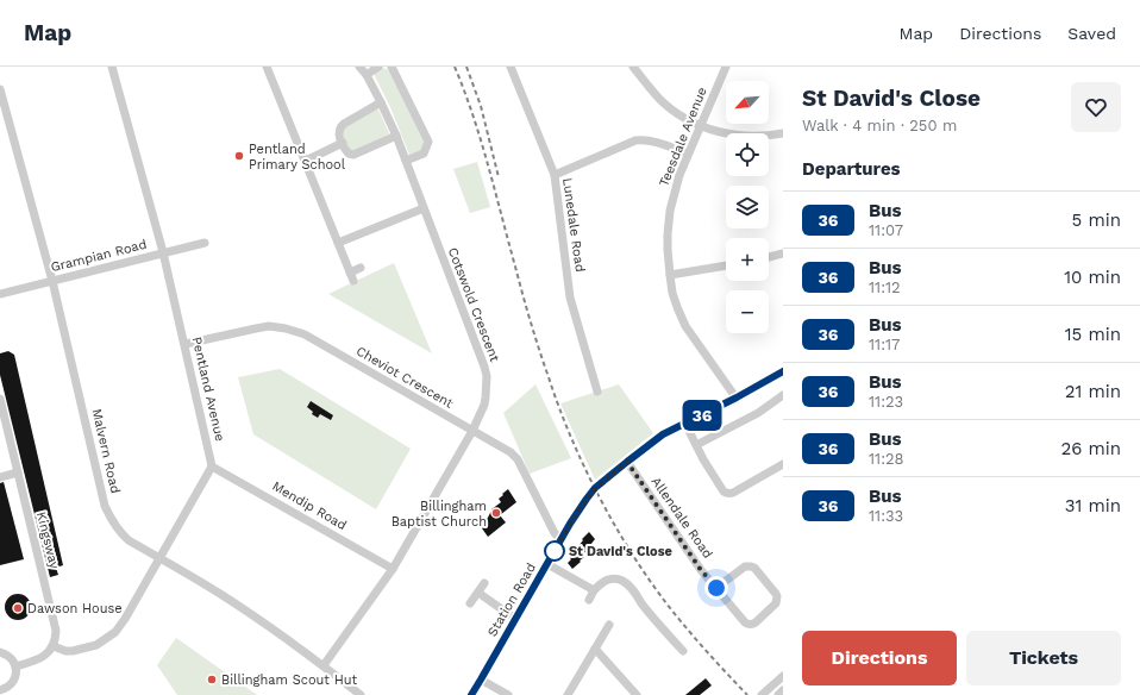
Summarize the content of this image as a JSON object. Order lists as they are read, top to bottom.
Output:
{
  "streets": {
    "street": [
      "Teesdale Avenue",
      "Lunedale Road",
      "Grampian Road",
      "Cotswold Crescent",
      "Cheviot Crescent",
      "Pentland Avenue",
      "Malvern Road",
      "Mendip Road",
      "Allendale Road",
      "Kingsway",
      "Station Road"
    ]
  },
  "crossings": [
    ["Teesdale Avenue", "Station Road"],
    ["Grampian Road", "Pentland Avenue"],
    ["Grampian Road", "Malvern Road"],
    ["Cotswold Crescent", "Cheviot Crescent"],
    ["Cotswold Crescent", "Malvern Road"],
    ["Cotswold Crescent", "Mendip Road"],
    ["Cheviot Crescent", "Pentland Avenue"],
    ["Cheviot Crescent", "Station Road"],
    ["Pentland Avenue", "Mendip Road"],
    ["Allendale Road", "Station Road"]
  ],
  "places": [
    "Pentland Primary School",
    "Billingham Baptist Church",
    "St David's Close",
    "Dawson House",
    "Billingham Scout Hut"
  ],
  "lines": ["bus line 36"],
  "north": "bottom left",
  "page": {
    "header": "Map",
    "nav": ["Map", "Directions", "Saved"],
    "on_map": "36",
    "heading": [
      ["St David's Close", "Walk · 4 min · 250 m"],
      "Departures"
    ],
    "map_buttons": ["+", "−"],
    "list": [
      {
        "mark": "36",
        "name": "Bus",
        "note": "11:07",
        "value": "5 min"
      },
      {
        "mark": "36",
        "name": "Bus",
        "note": "11:12",
        "value": "10 min"
      },
      {
        "mark": "36",
        "name": "Bus",
        "note": "11:17",
        "value": "15 min"
      },
      {
        "mark": "36",
        "name": "Bus",
        "note": "11:23",
        "value": "21 min"
      },
      {
        "mark": "36",
        "name": "Bus",
        "note": "11:28",
        "value": "26 min"
      },
      {
        "mark": "36",
        "name": "Bus",
        "note": "11:33",
        "value": "31 min"
      }
    ],
    "buttons": ["Directions", "Tickets"]
  }
}
